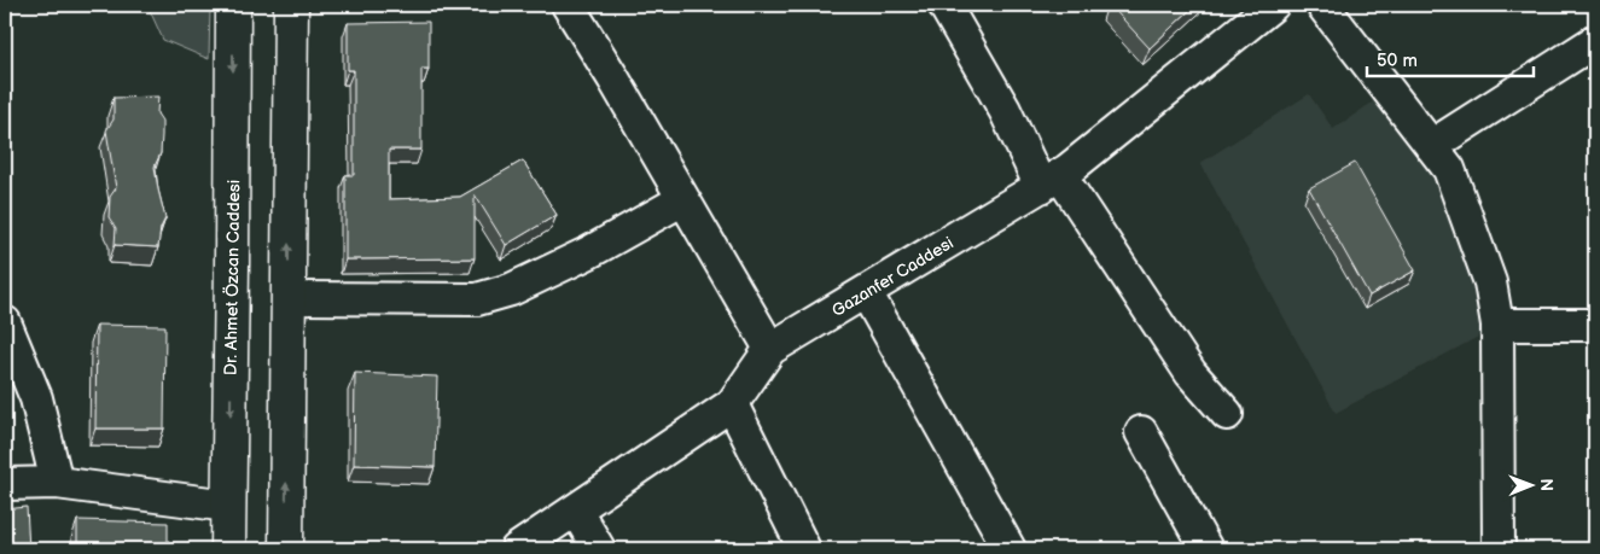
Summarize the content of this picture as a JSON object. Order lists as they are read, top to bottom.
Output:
{
  "streets": {
    "main road": ["Dr. Ahmet Özcan Caddesi"],
    "street": ["Gazanfer Caddesi"]
  },
  "scale_bar": "50 m",
  "north": "right"
}
